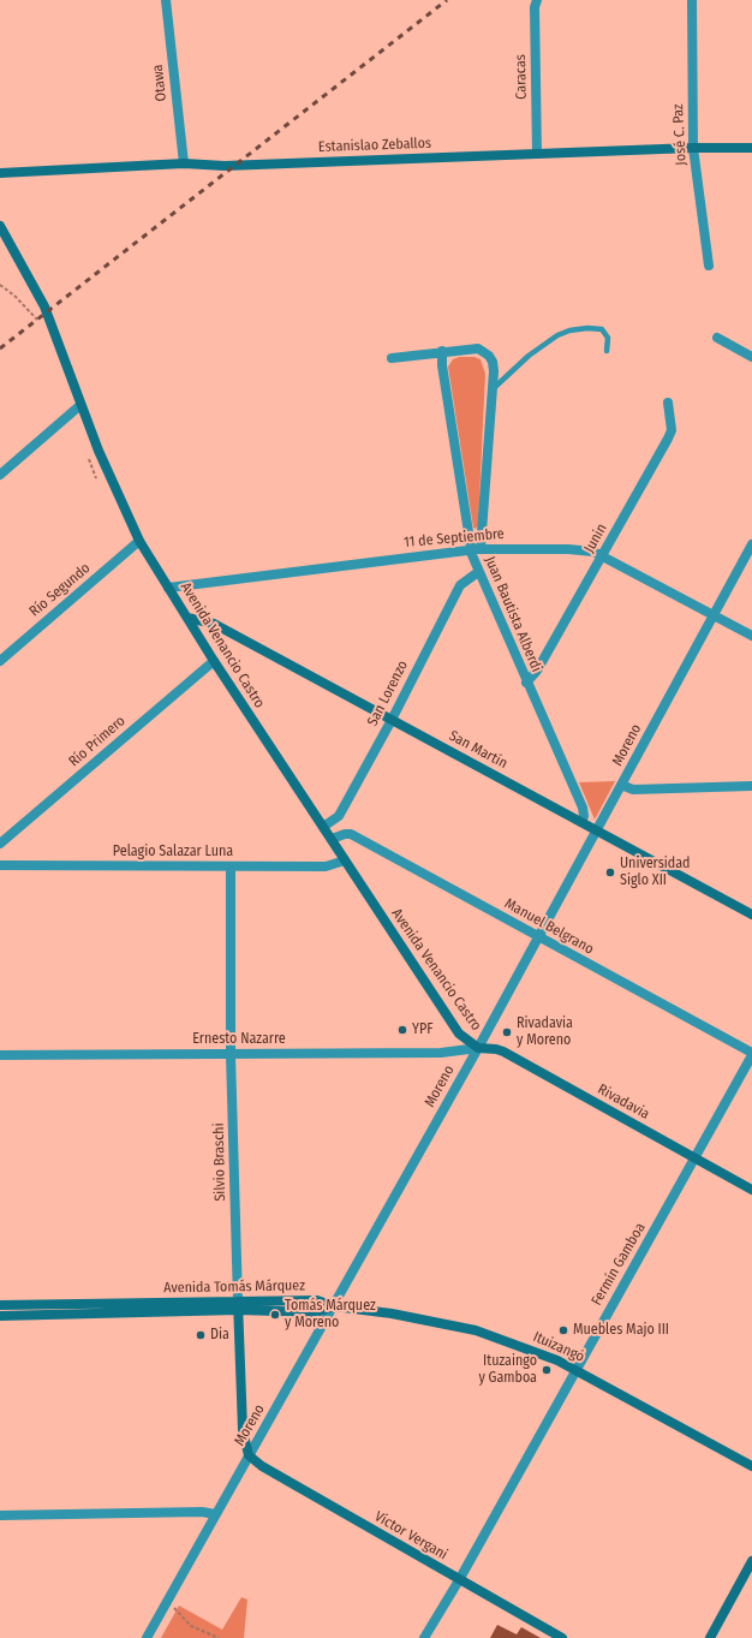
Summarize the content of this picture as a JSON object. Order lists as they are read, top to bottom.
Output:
{
  "streets": {
    "street": [
      "Caracas",
      "Otawa",
      "José C. Paz",
      "Estanislao Zeballos",
      "11 de Septiembre",
      "Junin",
      "Río Segundo",
      "Juan Bautista Alberdi",
      "Avenida Venancio Castro",
      "San Lorenzo",
      "Río Primero",
      "Moreno",
      "San Martín",
      "Pelagio Salazar Luna",
      "Manuel Belgrano",
      "Ernesto Nazarre",
      "Rivadavia",
      "Silvio Braschi",
      "Fermín Gamboa",
      "Avenida Tomás Márquez",
      "Ituizangó",
      "Víctor Vergani"
    ]
  },
  "crossings": [
    ["Caracas", "Estanislao Zeballos"],
    ["Otawa", "Estanislao Zeballos"],
    ["José C. Paz", "Estanislao Zeballos"],
    ["11 de Septiembre", "Junin"],
    ["11 de Septiembre", "Juan Bautista Alberdi"],
    ["11 de Septiembre", "Avenida Venancio Castro"],
    ["11 de Septiembre", "Moreno"],
    ["Junin", "Juan Bautista Alberdi"],
    ["Río Segundo", "Avenida Venancio Castro"],
    ["Juan Bautista Alberdi", "San Lorenzo"],
    ["Juan Bautista Alberdi", "San Martín"],
    ["Avenida Venancio Castro", "San Lorenzo"],
    ["Avenida Venancio Castro", "Río Primero"],
    ["Avenida Venancio Castro", "Moreno"],
    ["Avenida Venancio Castro", "San Martín"],
    ["Avenida Venancio Castro", "Pelagio Salazar Luna"],
    ["Avenida Venancio Castro", "Manuel Belgrano"],
    ["Avenida Venancio Castro", "Ernesto Nazarre"],
    ["Avenida Venancio Castro", "Rivadavia"],
    ["San Lorenzo", "San Martín"],
    ["Moreno", "San Martín"],
    ["Moreno", "Manuel Belgrano"],
    ["Moreno", "Ernesto Nazarre"],
    ["Moreno", "Rivadavia"],
    ["Moreno", "Silvio Braschi"],
    ["Moreno", "Avenida Tomás Márquez"],
    ["Moreno", "Ituizangó"],
    ["Moreno", "Víctor Vergani"],
    ["Pelagio Salazar Luna", "Silvio Braschi"],
    ["Manuel Belgrano", "Fermín Gamboa"],
    ["Ernesto Nazarre", "Rivadavia"],
    ["Ernesto Nazarre", "Silvio Braschi"],
    ["Rivadavia", "Fermín Gamboa"],
    ["Silvio Braschi", "Avenida Tomás Márquez"],
    ["Silvio Braschi", "Víctor Vergani"],
    ["Fermín Gamboa", "Ituizangó"],
    ["Fermín Gamboa", "Víctor Vergani"],
    ["Avenida Tomás Márquez", "Ituizangó"]
  ],
  "places": [
    "Universidad Siglo XII",
    "YPF",
    "Rivadavia y Moreno",
    "Tomás Márquez y Moreno",
    "Muebles Majo III",
    "Dia",
    "Ituzaingo y Gamboa"
  ]
}
